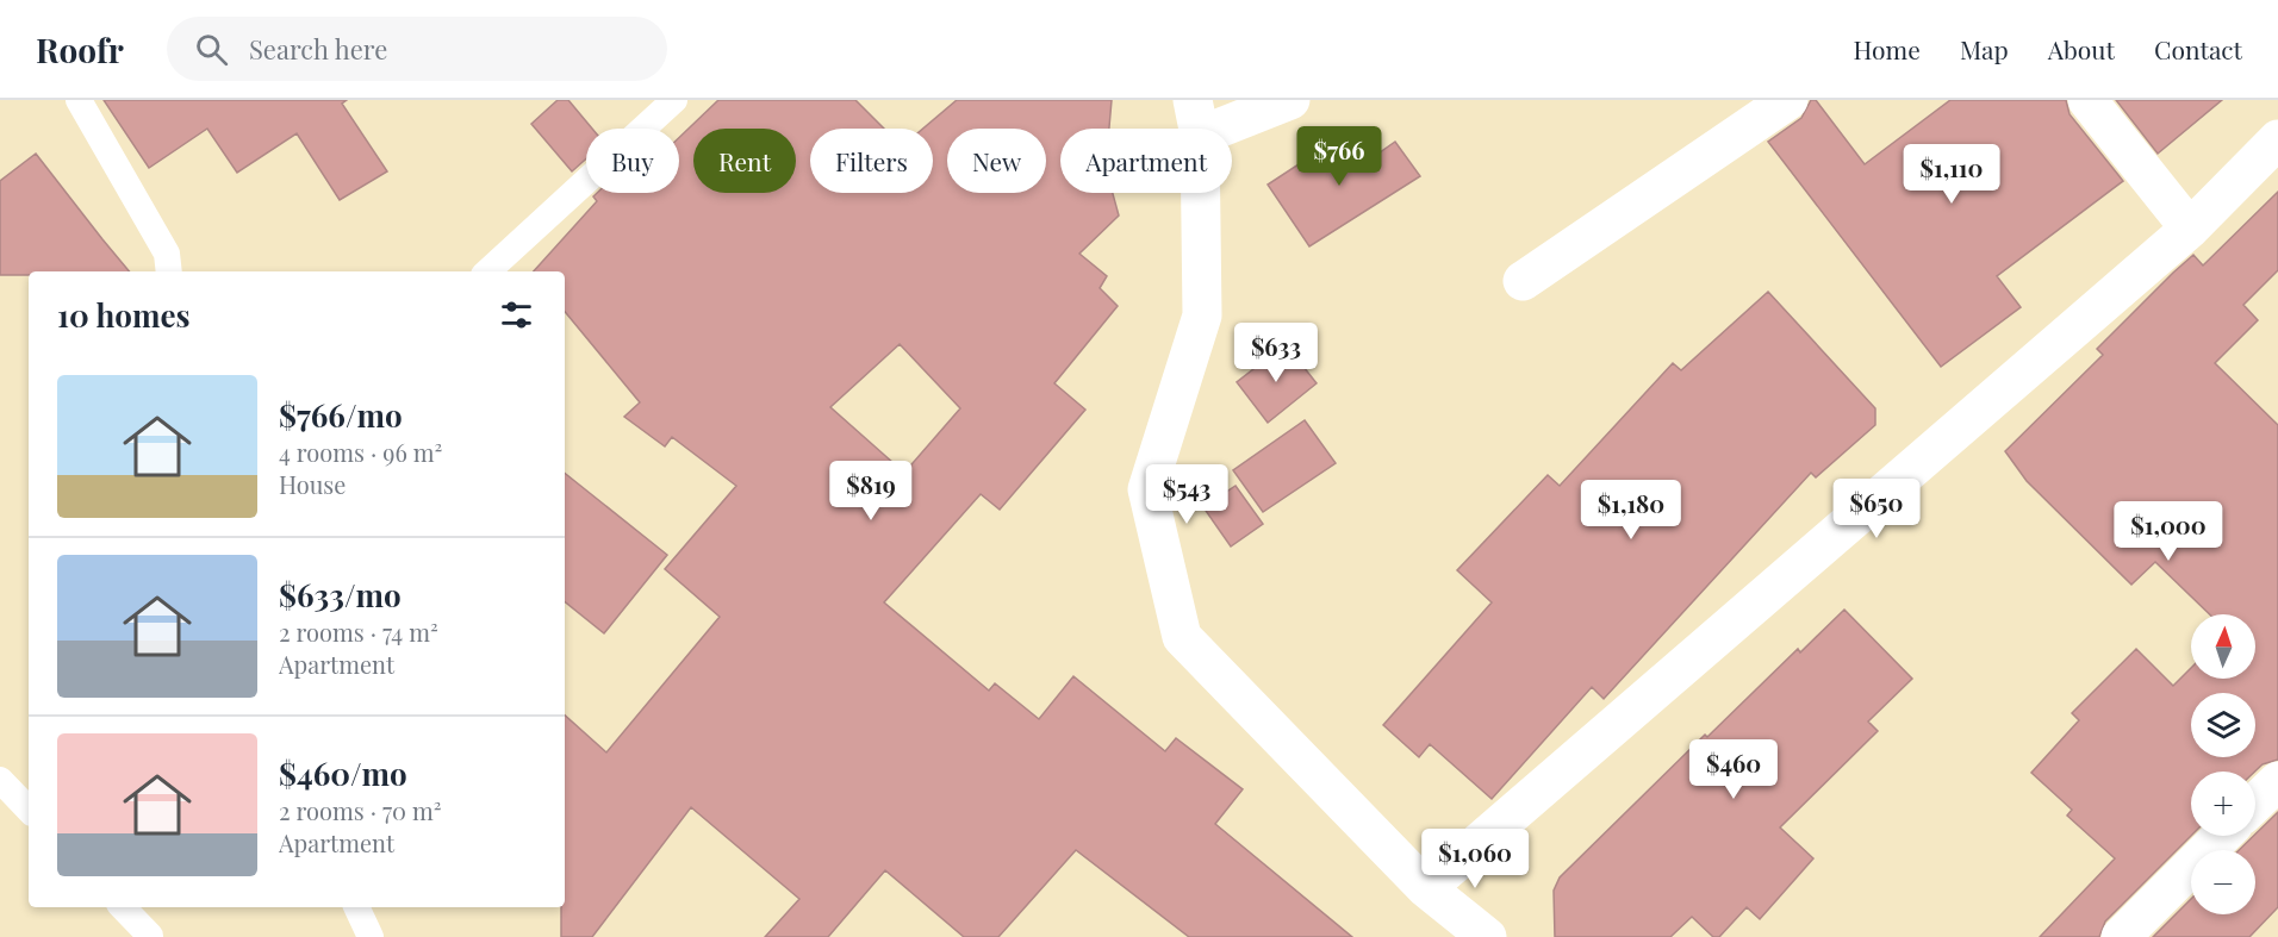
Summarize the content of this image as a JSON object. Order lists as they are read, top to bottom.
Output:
{
  "north": "top",
  "page": {
    "header": "Roofr",
    "search": "Search here",
    "nav": [
      "Home",
      "Map",
      "About",
      "Contact"
    ],
    "price": [
      "$766",
      "$1,110",
      "$633",
      "$819",
      "$543",
      "$650",
      "$1,180",
      "$1,000",
      "$460",
      "$1,060"
    ],
    "chip": [
      "Buy",
      "Rent",
      "Filters",
      "New",
      "Apartment"
    ],
    "heading": "10 homes",
    "list": [
      {
        "name": "$766/mo",
        "note": "4 rooms · 96 m² · House"
      },
      {
        "name": "$633/mo",
        "note": "2 rooms · 74 m² · Apartment"
      },
      {
        "name": "$460/mo",
        "note": "2 rooms · 70 m² · Apartment"
      }
    ],
    "map_buttons": ["+", "−"]
  }
}
